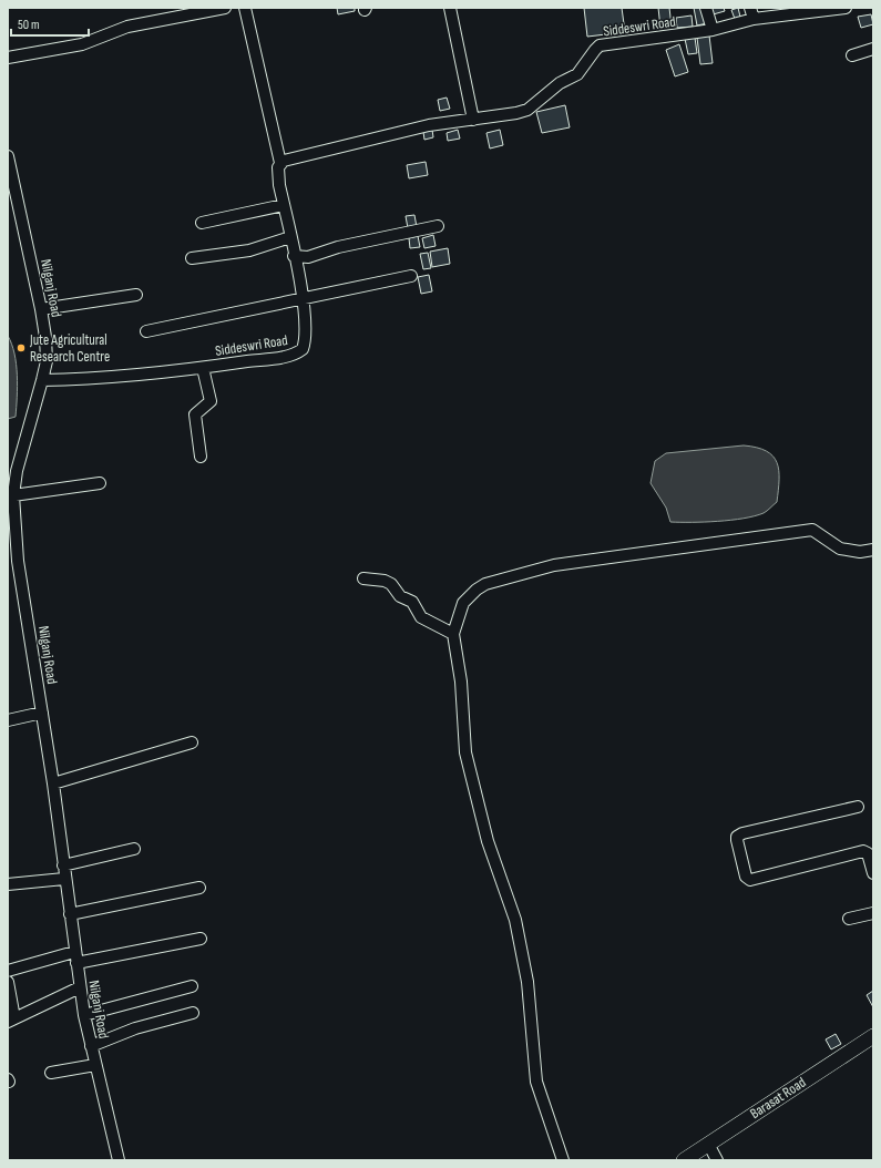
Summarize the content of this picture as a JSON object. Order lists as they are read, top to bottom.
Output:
{
  "streets": {
    "main road": ["Barasat Road"],
    "street": ["Siddeswri Road", "Nilganj Road"]
  },
  "crossings": [
    ["Siddeswri Road", "Nilganj Road"]
  ],
  "places": ["Jute Agricultural Research Centre"],
  "scale_bar": "50 m"
}
